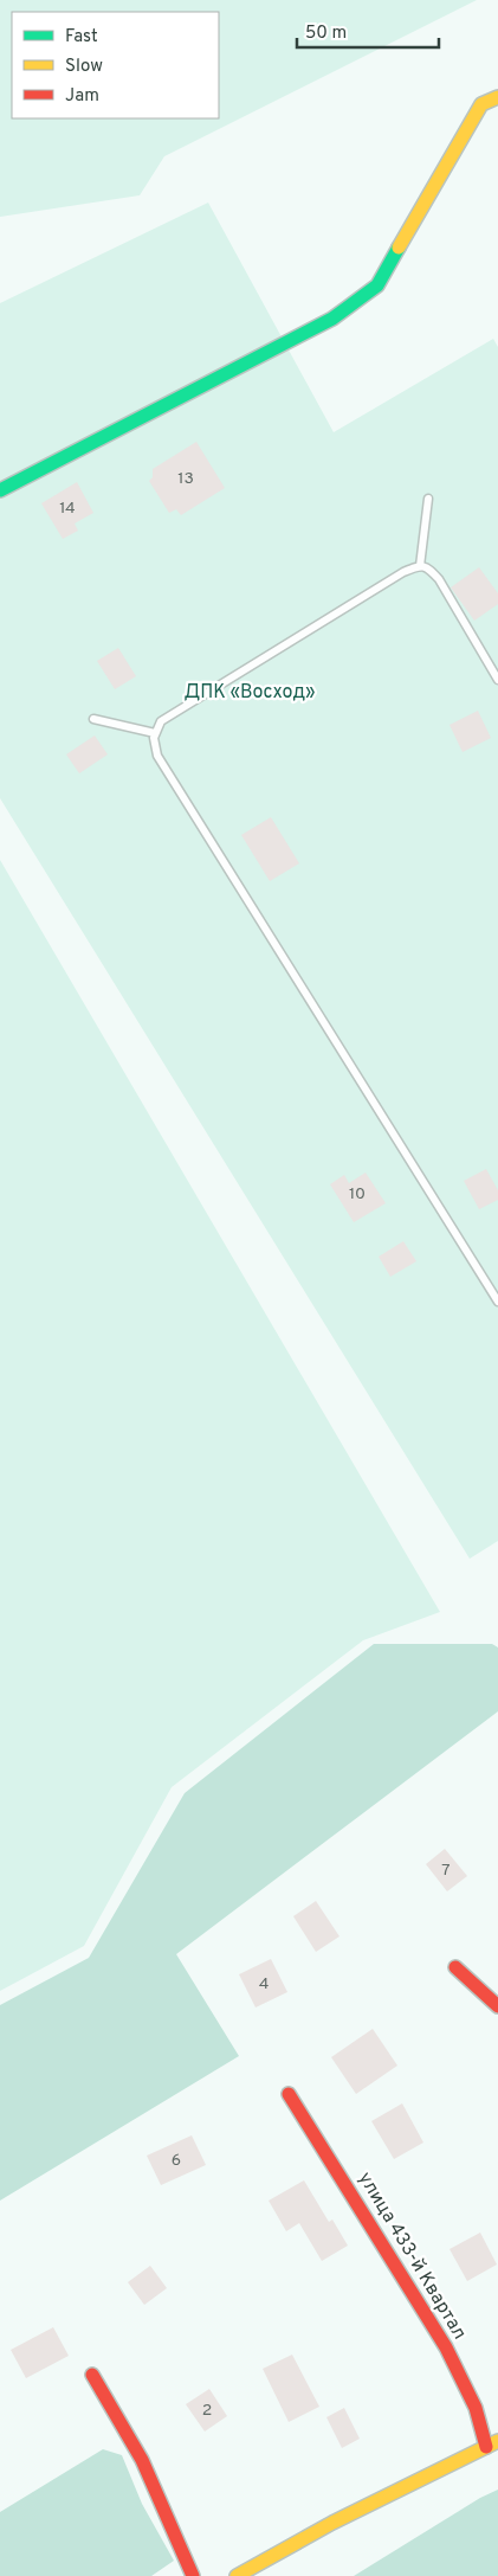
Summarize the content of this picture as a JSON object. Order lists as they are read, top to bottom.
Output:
{
  "streets": {
    "street": ["улица 433-й Квартал"]
  },
  "parks": ["ДПК «Восход»"],
  "house_numbers": [
    "13",
    "14",
    "10",
    "7",
    "4",
    "6",
    "2"
  ],
  "legend": ["Fast", "Slow", "Jam"],
  "scale_bar": "50 m"
}
